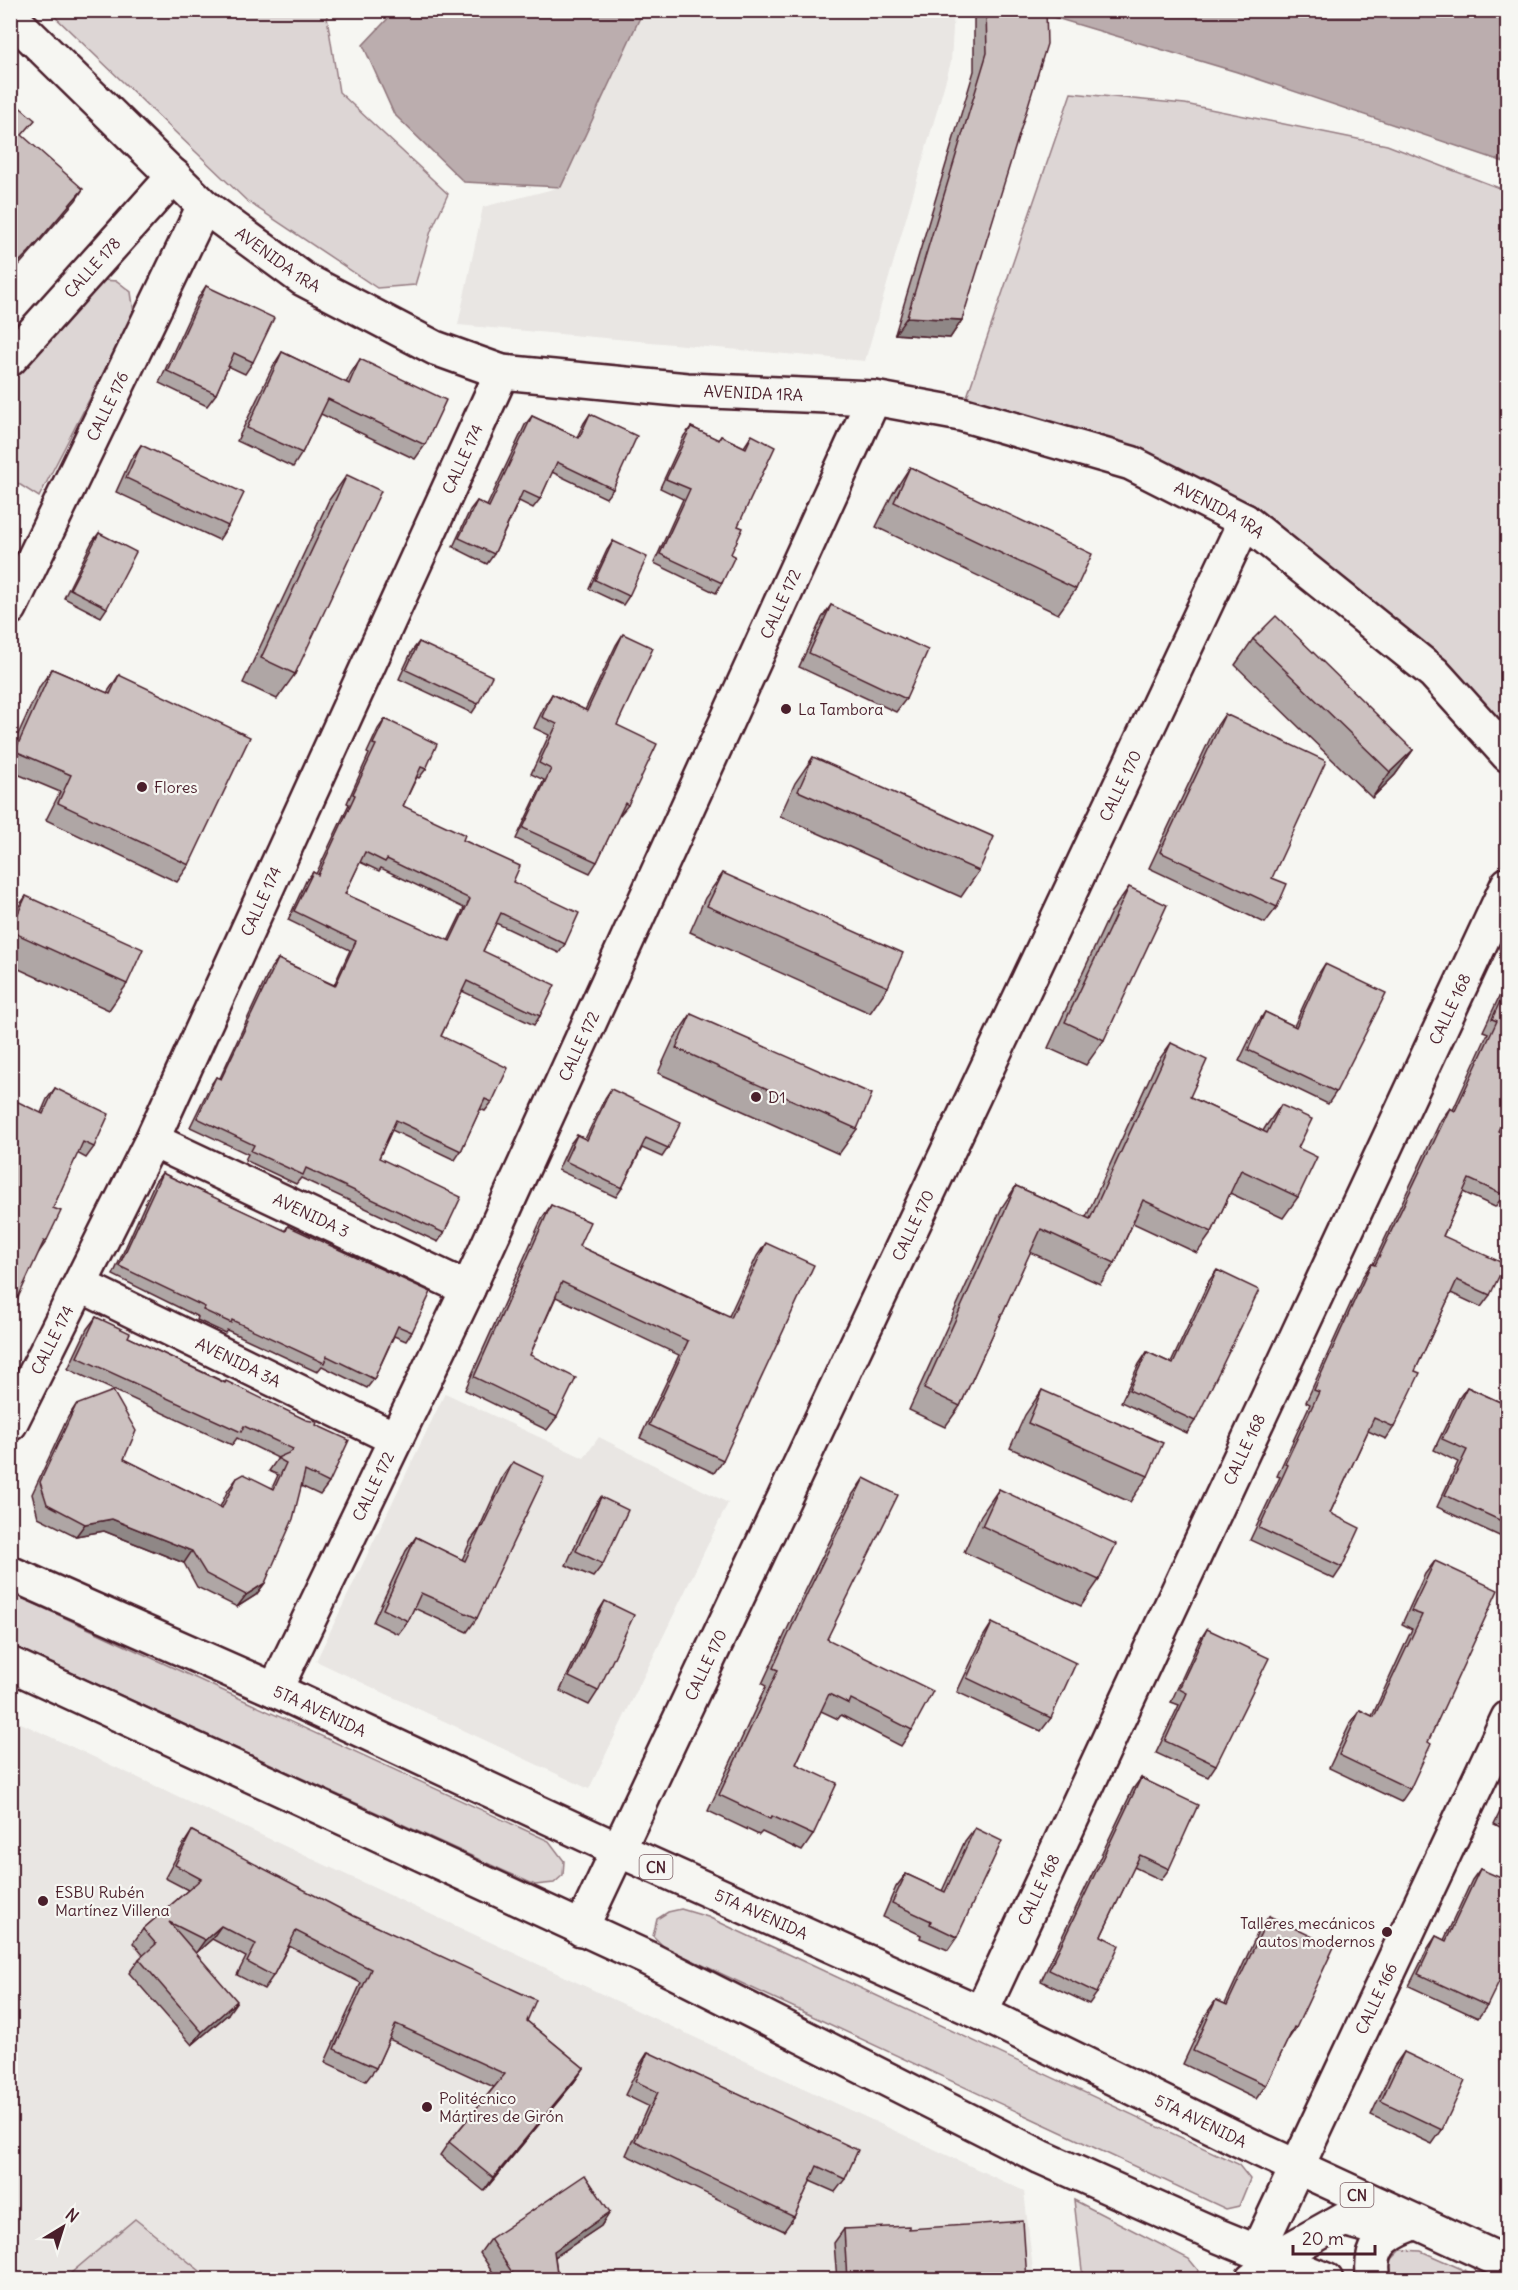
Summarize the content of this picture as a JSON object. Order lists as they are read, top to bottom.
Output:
{
  "streets": {
    "main road": [
      "AVENIDA 1RA",
      "CALLE 178",
      "CALLE 176",
      "CALLE 174",
      "CALLE 172",
      "CALLE 170",
      "CALLE 168",
      "AVENIDA 3",
      "AVENIDA 3A",
      "5TA AVENIDA",
      "CN",
      "CALLE 166"
    ]
  },
  "crossings": [
    ["AVENIDA 1RA", "CALLE 178"],
    ["AVENIDA 1RA", "CALLE 176"],
    ["AVENIDA 1RA", "CALLE 174"],
    ["AVENIDA 1RA", "CALLE 172"],
    ["AVENIDA 1RA", "CALLE 170"],
    ["CALLE 174", "AVENIDA 3"],
    ["CALLE 174", "AVENIDA 3A"],
    ["CALLE 172", "AVENIDA 3"],
    ["CALLE 172", "AVENIDA 3A"],
    ["CALLE 172", "5TA AVENIDA"],
    ["CALLE 170", "5TA AVENIDA"],
    ["CALLE 168", "5TA AVENIDA"],
    ["5TA AVENIDA", "CALLE 166"]
  ],
  "places": [
    "La Tambora",
    "Flores",
    "D1",
    "ESBU Rubén Martínez Villena",
    "Talleres mecánicos autos modernos",
    "Politécnico Mártires de Girón"
  ],
  "scale_bar": "20 m",
  "north": "top right"
}
